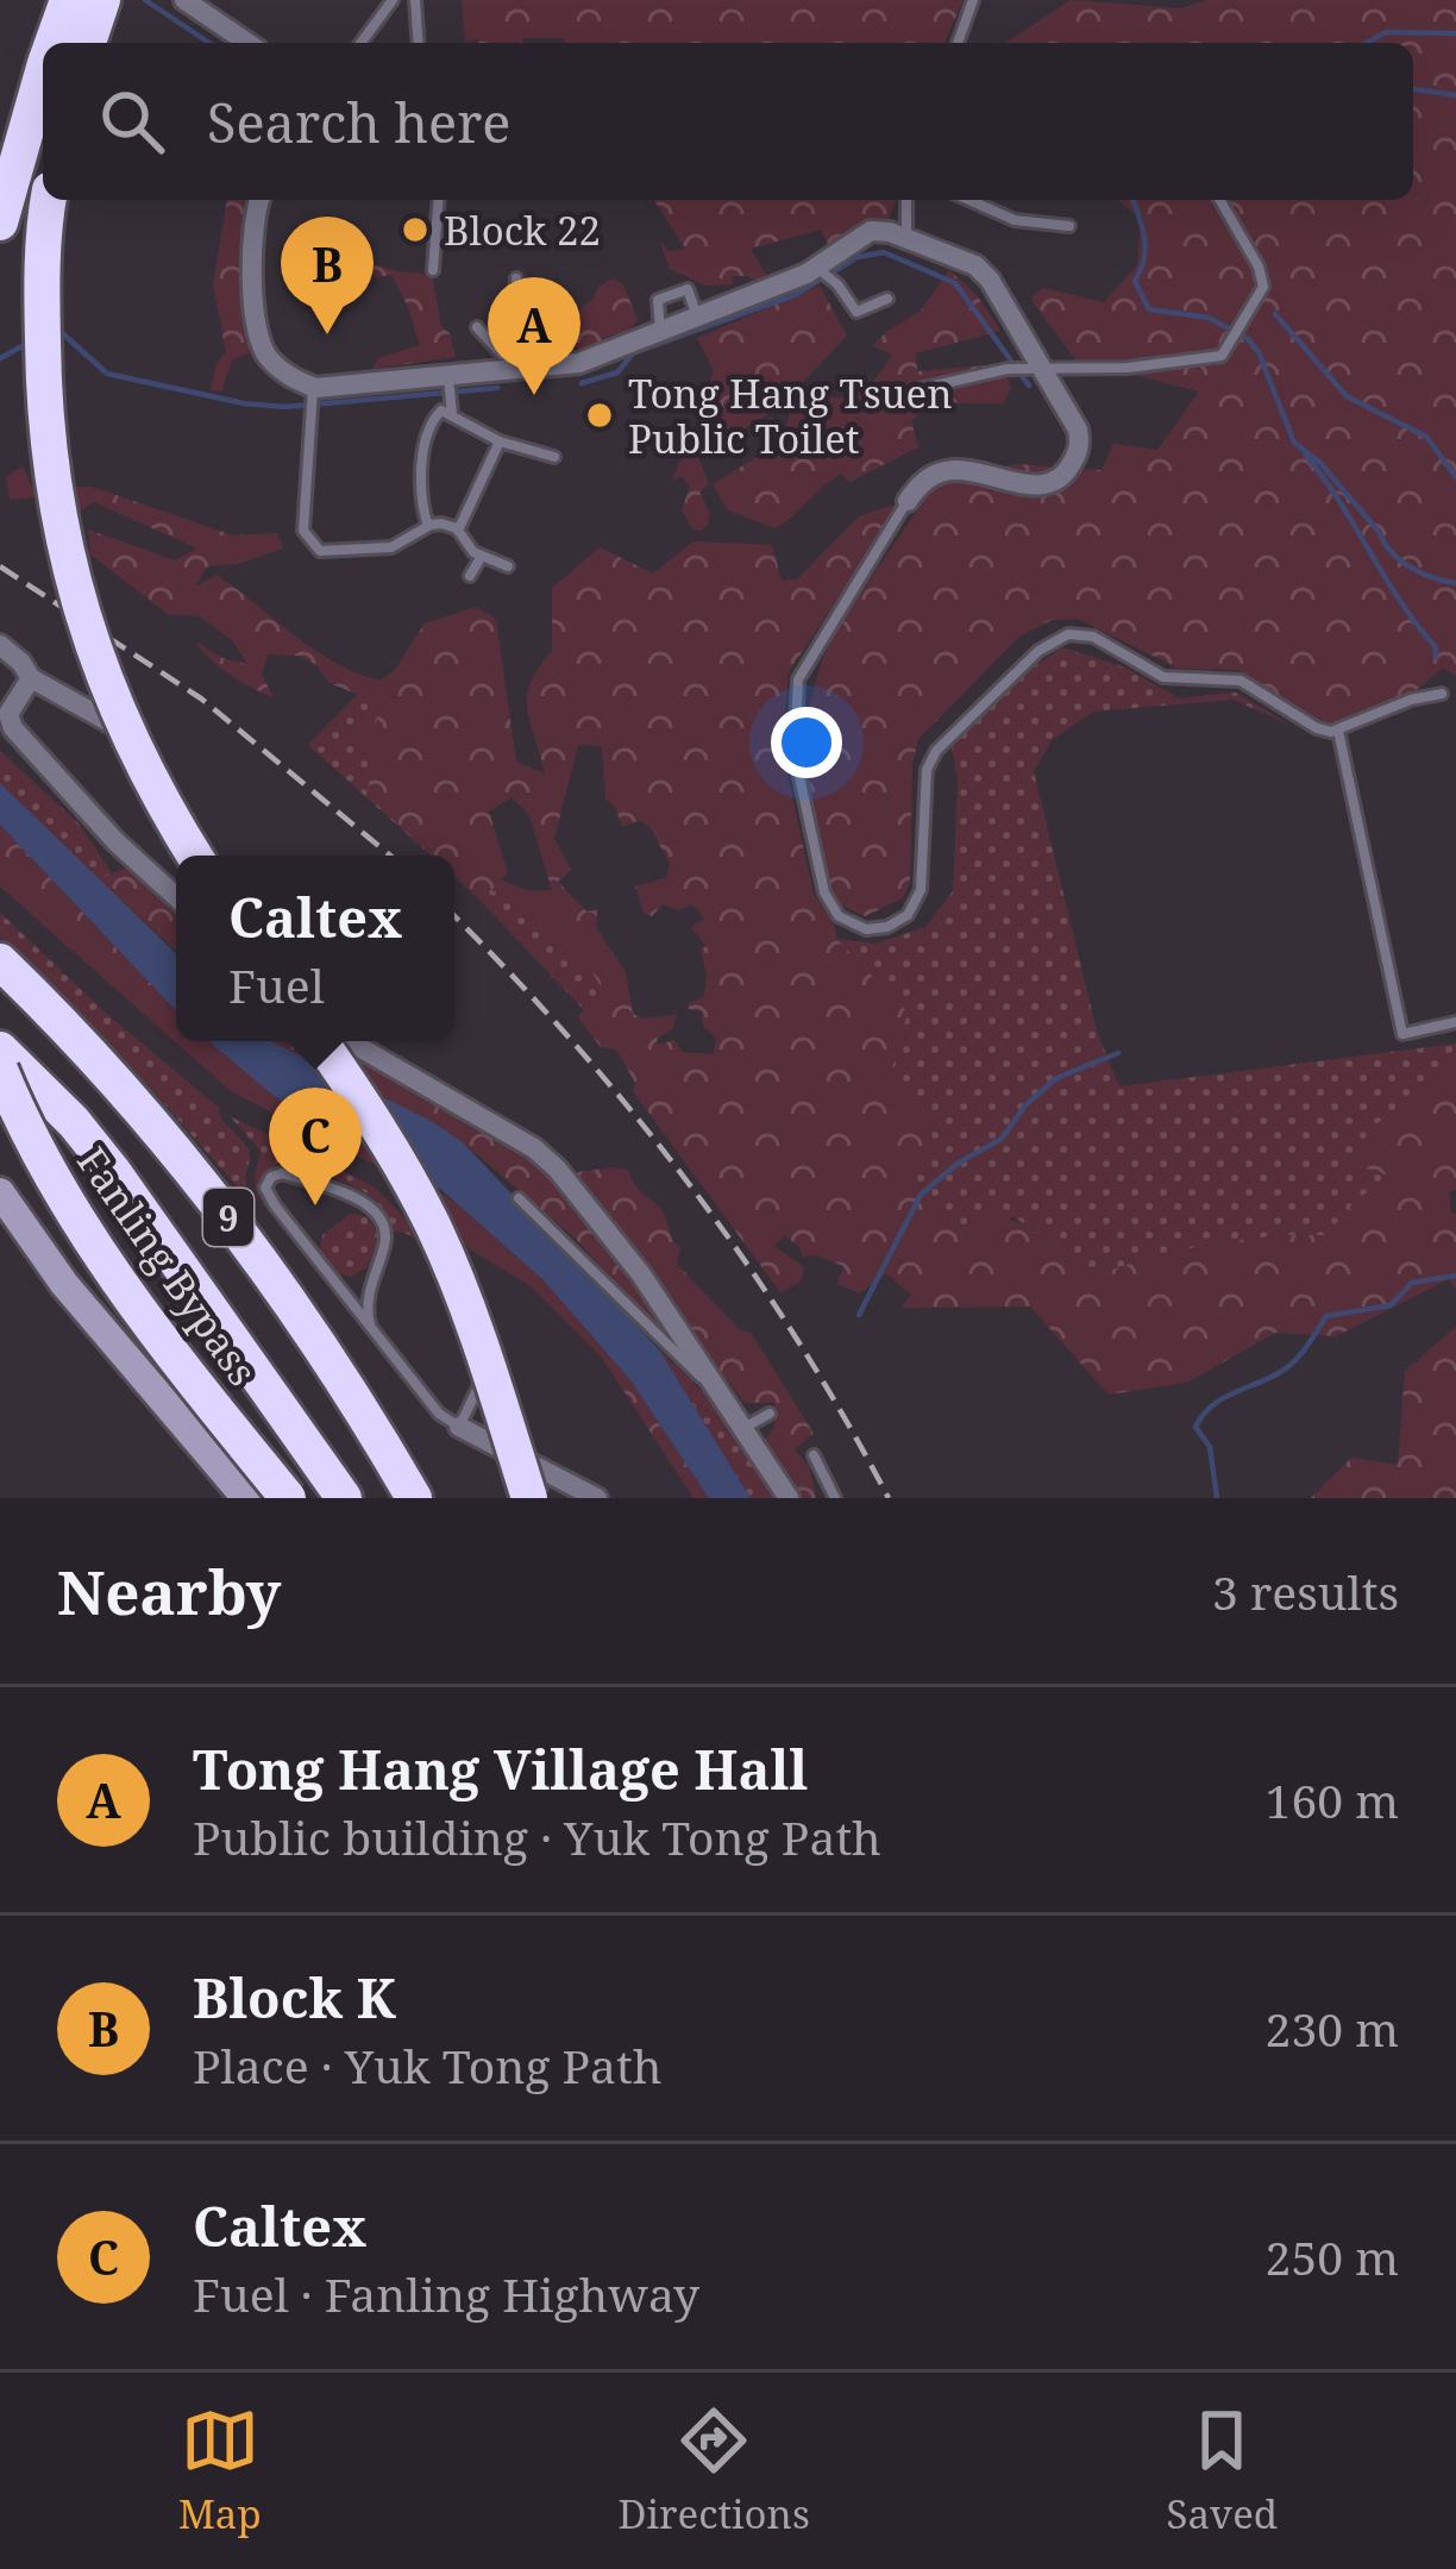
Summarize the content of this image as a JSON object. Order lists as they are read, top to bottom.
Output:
{
  "streets": {
    "highway": ["9", "Fanling Bypass"]
  },
  "places": ["Block 22", "Tong Hang Tsuen Public Toilet"],
  "page": {
    "search": "Search here",
    "pins": ["B", "A", "C"],
    "popup": ["Caltex", "Fuel"],
    "heading": ["Nearby", "3 results"],
    "list": [
      {
        "mark": "A",
        "name": "Tong Hang Village Hall",
        "note": "Public building · Yuk Tong Path",
        "value": "160 m"
      },
      {
        "mark": "B",
        "name": "Block K",
        "note": "Place · Yuk Tong Path",
        "value": "230 m"
      },
      {
        "mark": "C",
        "name": "Caltex",
        "note": "Fuel · Fanling Highway",
        "value": "250 m"
      }
    ],
    "nav": ["Map", "Directions", "Saved"]
  }
}
